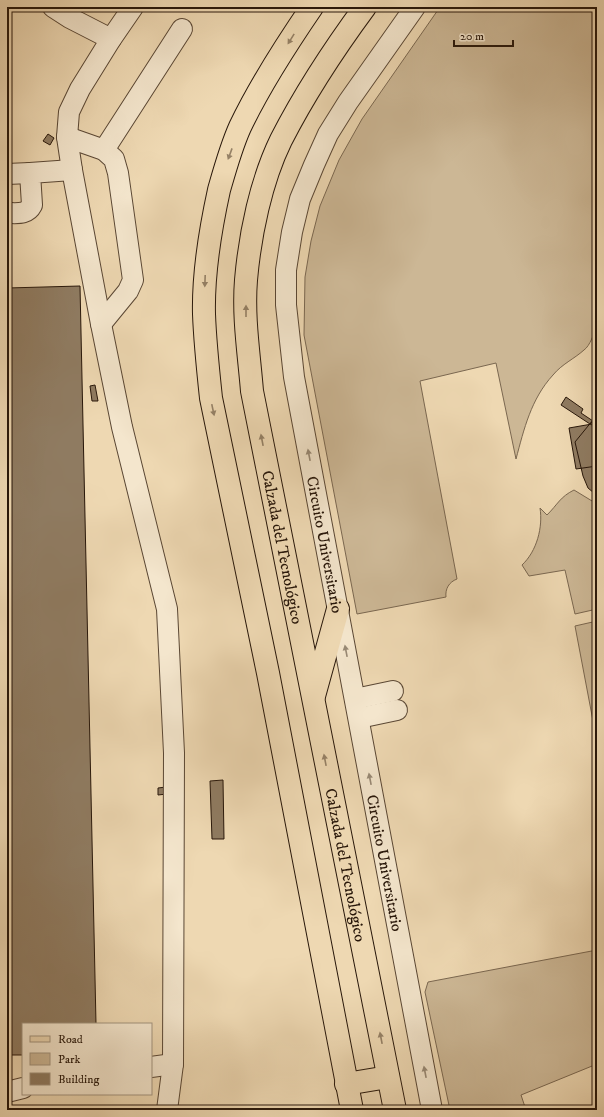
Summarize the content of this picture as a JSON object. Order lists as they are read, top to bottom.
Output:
{
  "streets": {
    "main road": ["Calzada del Tecnológico"],
    "street": ["Circuito Universitario"]
  },
  "legend": ["Road", "Park", "Building"],
  "scale_bar": "20 m"
}
